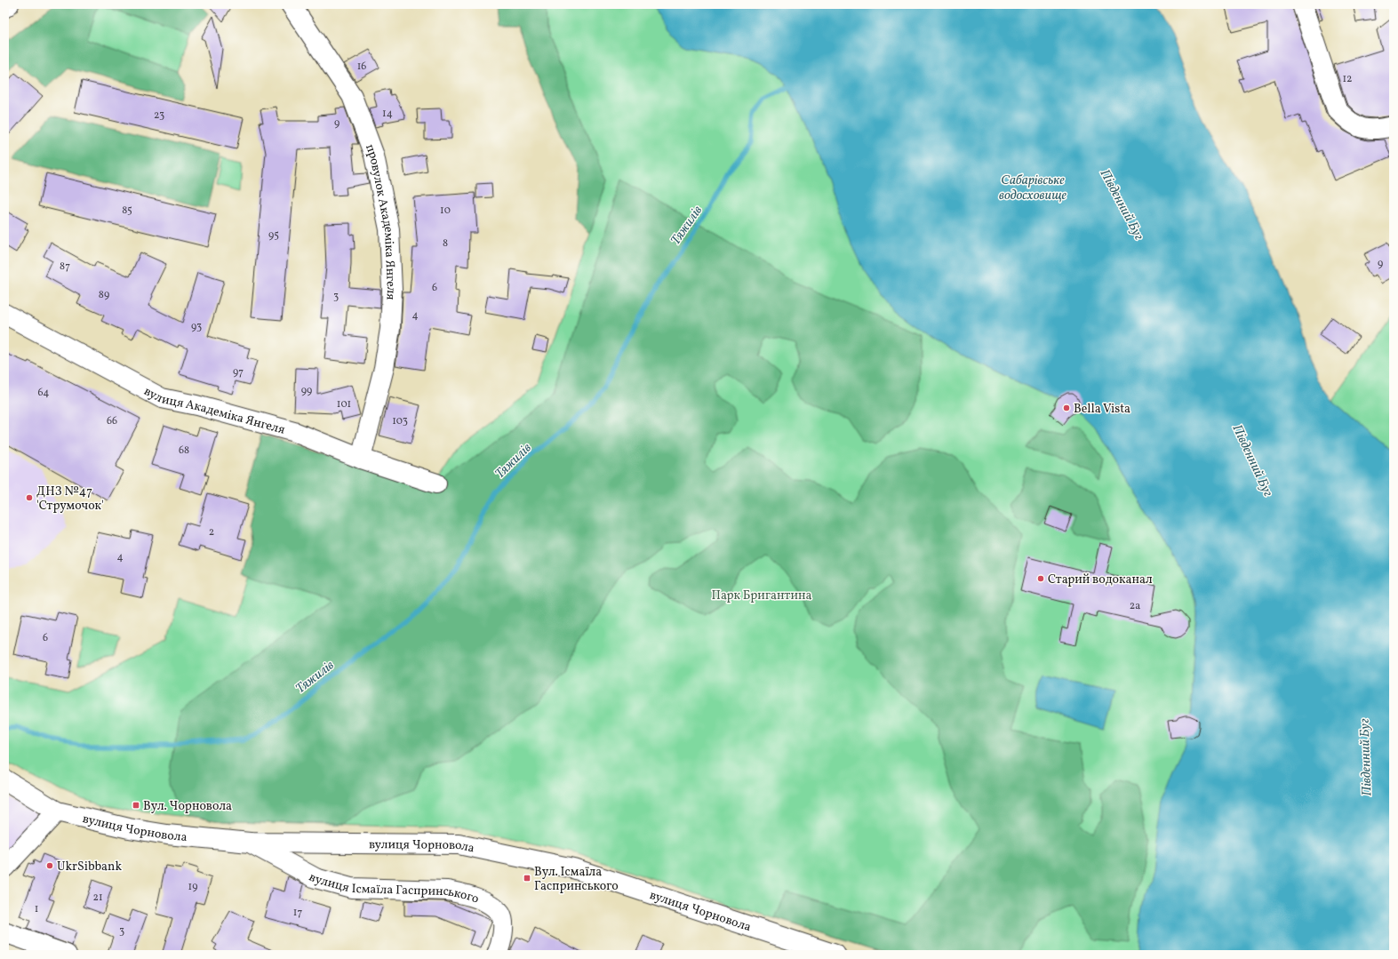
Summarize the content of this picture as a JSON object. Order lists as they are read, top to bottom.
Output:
{
  "streets": {
    "street": [
      "провулок Академіка Янгеля",
      "вулиця Академіка Янгеля",
      "вулиця Чорновола",
      "вулиця Ісмаїла Гаспринського"
    ]
  },
  "crossings": [
    ["провулок Академіка Янгеля", "вулиця Академіка Янгеля"],
    ["вулиця Чорновола", "вулиця Ісмаїла Гаспринського"]
  ],
  "water": ["Сабарівське водосховище", "Південний Буг", "Тяжилів"],
  "parks": ["Парк Бригантина"],
  "places": {
    "other": [
      "Bella Vista",
      "ДНЗ №47 'Струмочок'",
      "Старий водоканал",
      "UkrSibbank"
    ],
    "transit": ["Вул. Чорновола", "Вул. Ісмаїла Гаспринського"]
  },
  "house_numbers": [
    "16",
    "12",
    "14",
    "23",
    "9",
    "85",
    "10",
    "95",
    "8",
    "9",
    "87",
    "6",
    "89",
    "3",
    "4",
    "93",
    "97",
    "99",
    "64",
    "101",
    "66",
    "103",
    "68",
    "2",
    "4",
    "2а",
    "6",
    "19",
    "21",
    "1",
    "17",
    "3"
  ]
}
